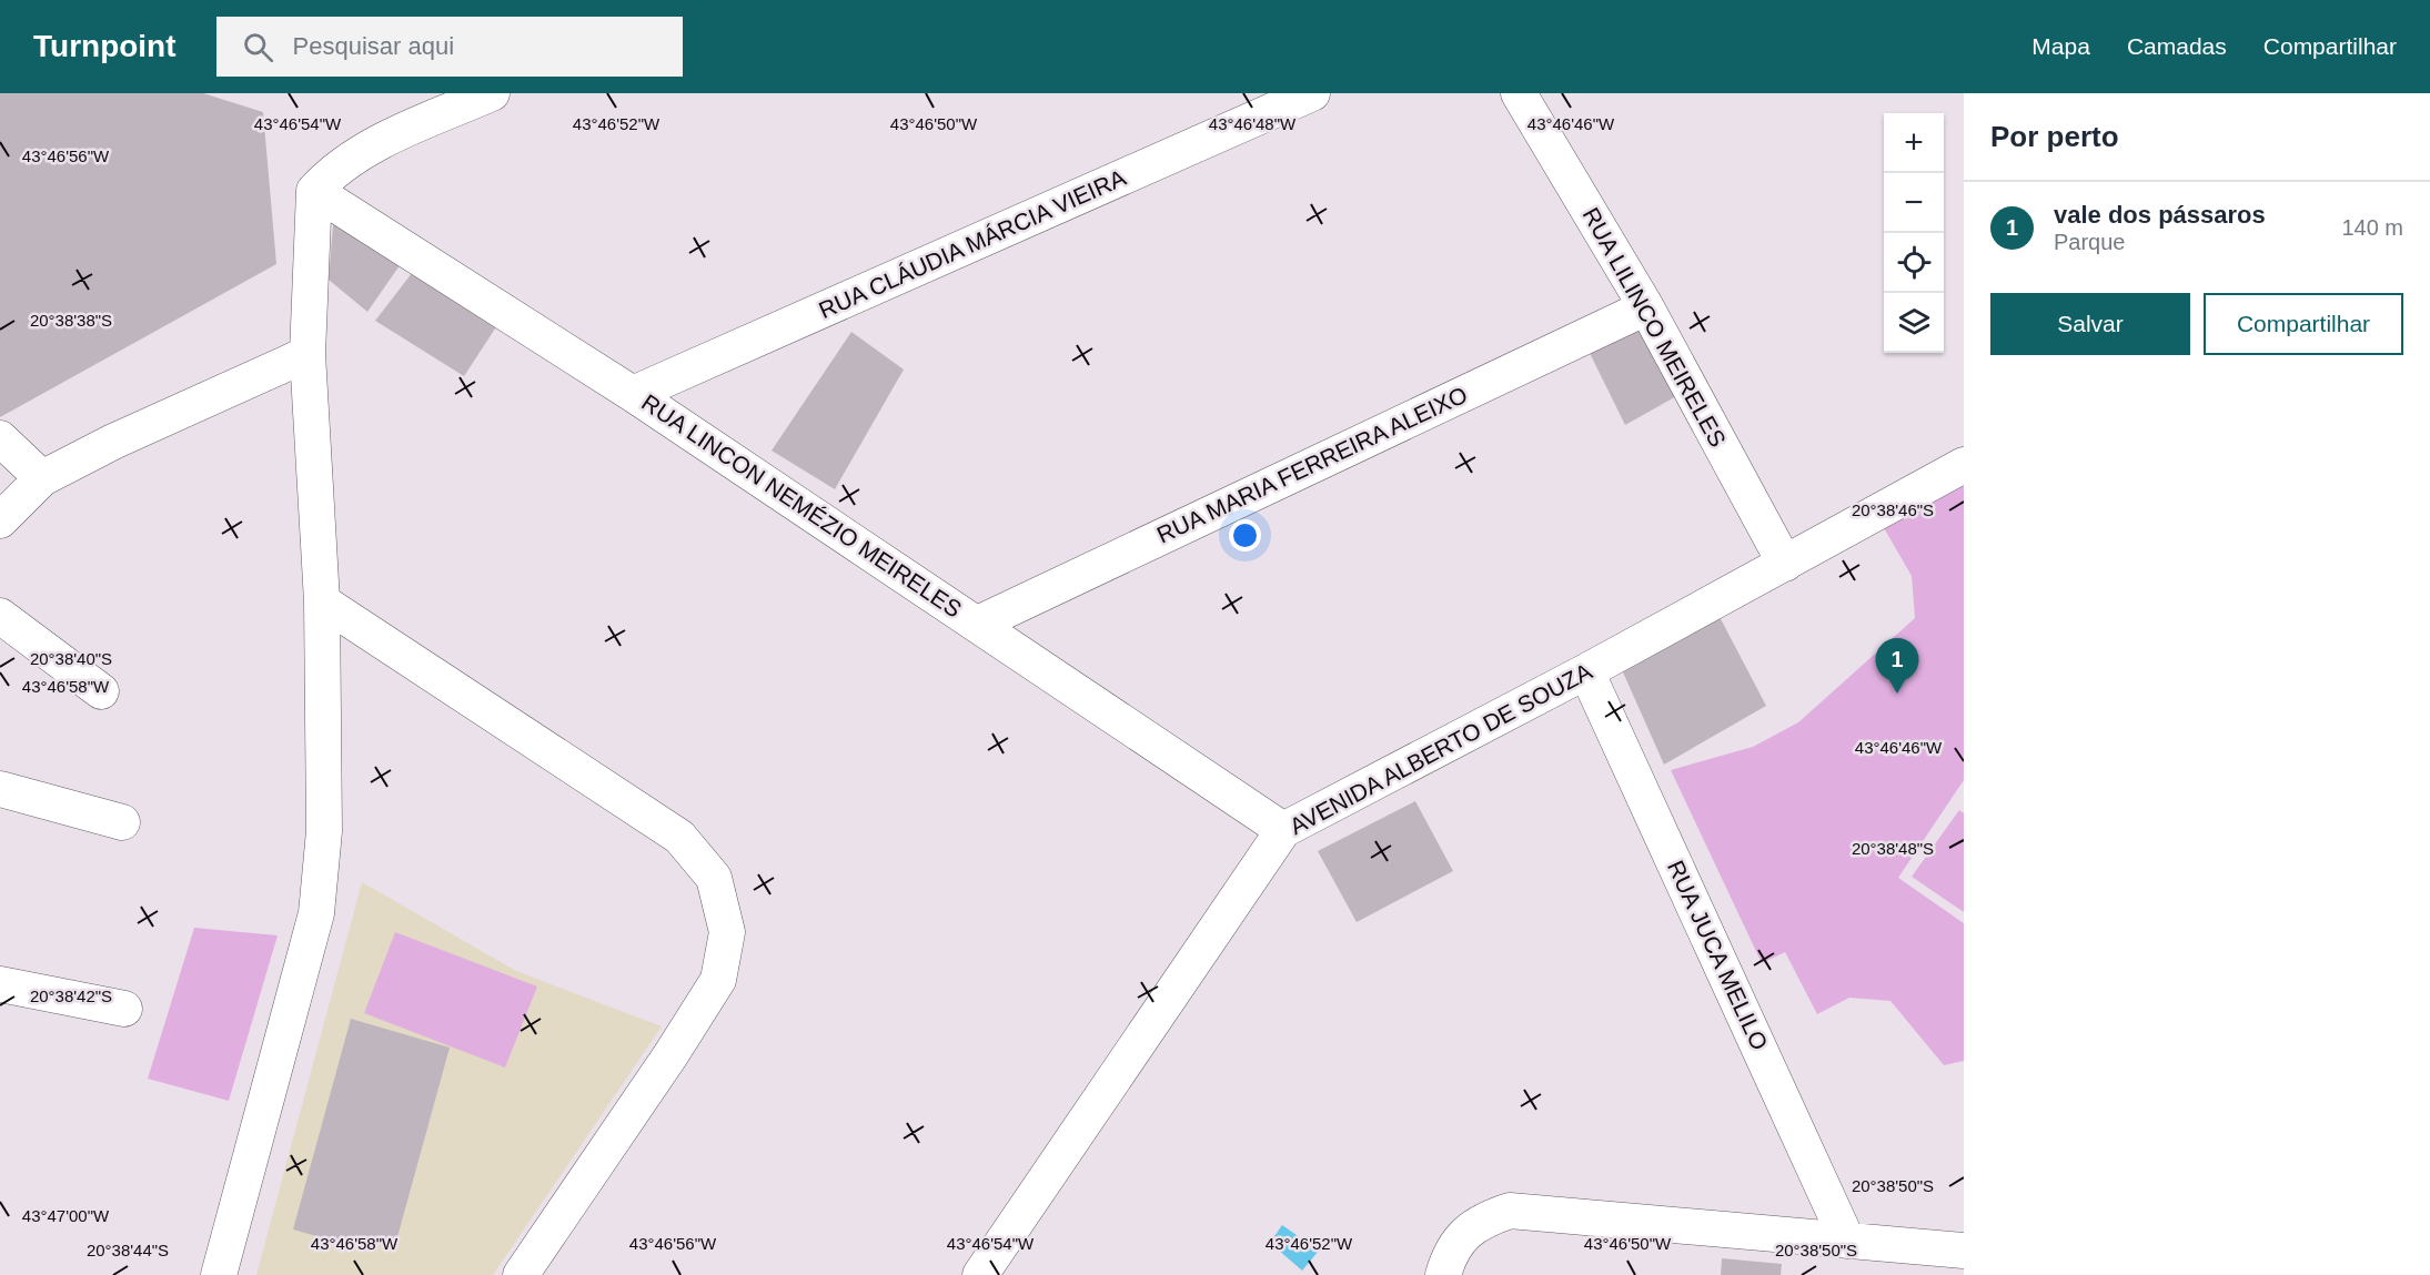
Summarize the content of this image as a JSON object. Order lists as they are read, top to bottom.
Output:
{
  "streets": {
    "street": [
      "RUA CLÁUDIA MÁRCIA VIEIRA",
      "RUA LILINCO MEIRELES",
      "RUA MARIA FERREIRA ALEIXO",
      "RUA LINCON NEMÉZIO MEIRELES",
      "AVENIDA ALBERTO DE SOUZA",
      "RUA JUCA MELILO"
    ]
  },
  "crossings": [
    ["RUA CLÁUDIA MÁRCIA VIEIRA", "RUA LINCON NEMÉZIO MEIRELES"],
    ["RUA LILINCO MEIRELES", "RUA MARIA FERREIRA ALEIXO"],
    ["RUA LILINCO MEIRELES", "AVENIDA ALBERTO DE SOUZA"],
    ["RUA MARIA FERREIRA ALEIXO", "RUA LINCON NEMÉZIO MEIRELES"],
    ["RUA LINCON NEMÉZIO MEIRELES", "AVENIDA ALBERTO DE SOUZA"],
    ["AVENIDA ALBERTO DE SOUZA", "RUA JUCA MELILO"]
  ],
  "page": {
    "header": "Turnpoint",
    "search": "Pesquisar aqui",
    "nav": ["Mapa", "Camadas", "Compartilhar"],
    "heading": "Por perto",
    "map_buttons": ["+", "−"],
    "list": [
      {
        "mark": "1",
        "name": "vale dos pássaros",
        "note": "Parque",
        "value": "140 m"
      }
    ],
    "buttons": ["Salvar", "Compartilhar"],
    "pins": "1"
  },
  "coordinates": [
    "43°46'46\"W",
    "43°46'54\"W",
    "43°46'52\"W",
    "43°46'50\"W",
    "43°46'48\"W",
    "43°46'56\"W",
    "20°38'38\"S",
    "20°38'46\"S",
    "20°38'40\"S",
    "43°46'58\"W",
    "20°38'48\"S",
    "20°38'42\"S",
    "20°38'50\"S",
    "43°47'00\"W",
    "20°38'44\"S"
  ]
}
